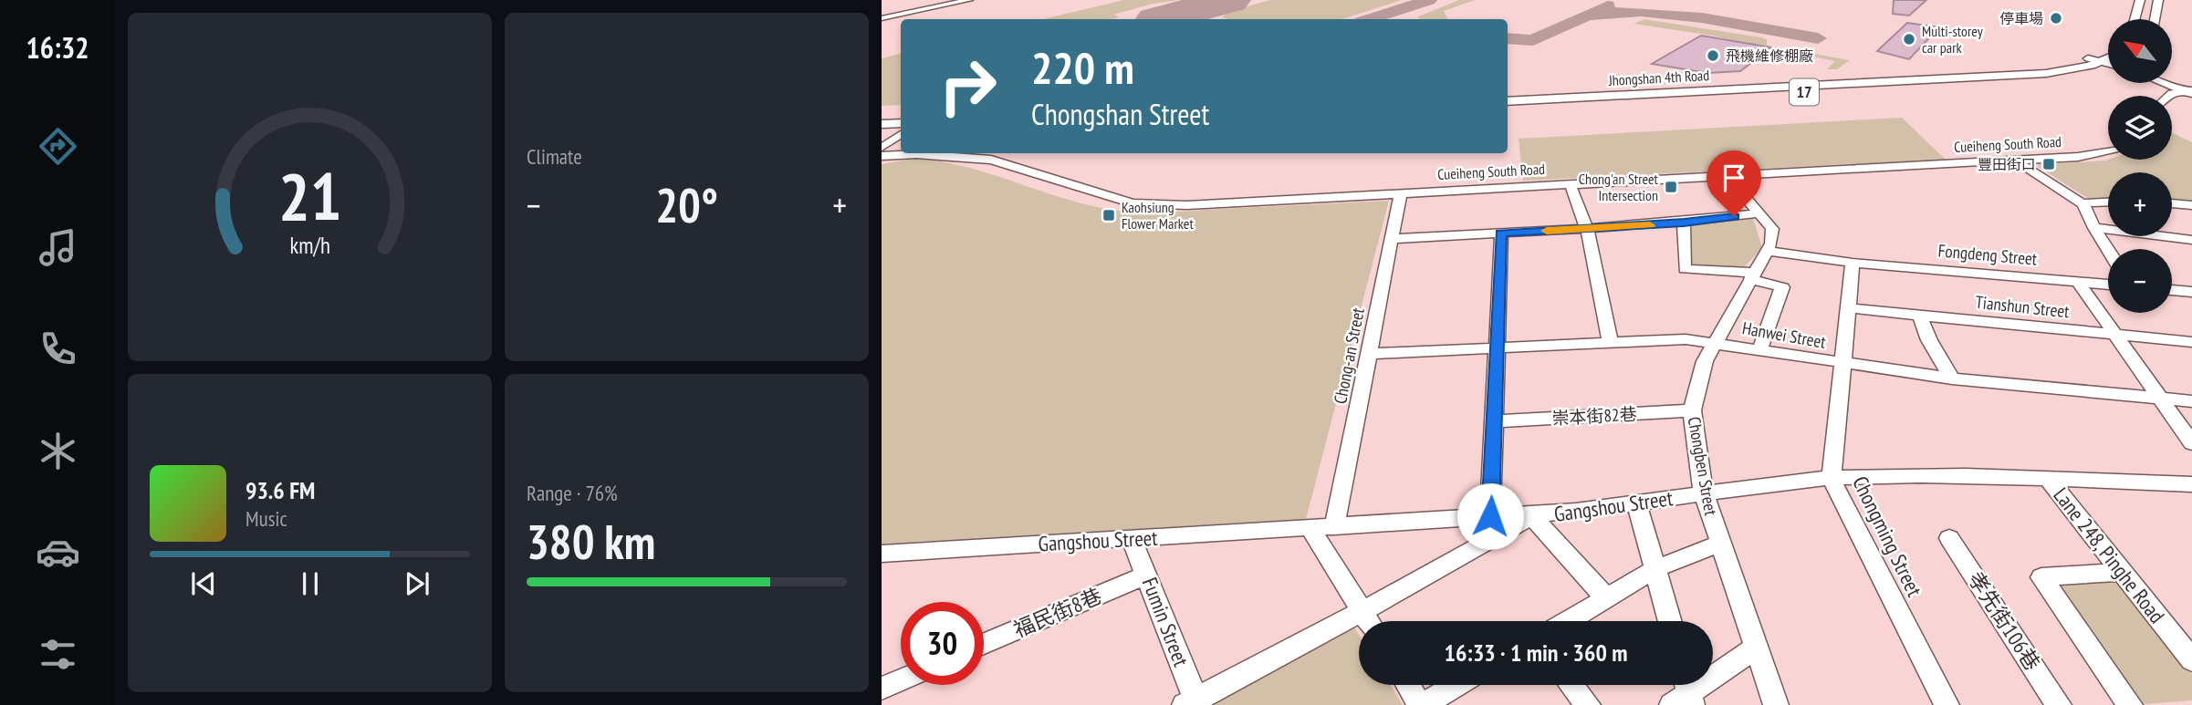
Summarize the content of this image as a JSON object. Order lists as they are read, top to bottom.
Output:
{
  "streets": {
    "main road": ["Jhongshan 4th Road", "17"],
    "street": [
      "Cueiheng South Road",
      "Fongdeng Street",
      "Tianshun Street",
      "Hanwei Street",
      "Chong-an Street",
      "崇本街82巷",
      "Chongben Street",
      "Gangshou Street",
      "Chongming Street",
      "Lane 248, Pinghe Road",
      "福民街8巷",
      "孝先街106巷",
      "Fumin Street"
    ]
  },
  "crossings": [
    ["Cueiheng South Road", "Chong-an Street"],
    ["Fongdeng Street", "Chongben Street"],
    ["Fongdeng Street", "Chongming Street"],
    ["Tianshun Street", "Chongming Street"],
    ["Hanwei Street", "Chong-an Street"],
    ["Hanwei Street", "Chongben Street"],
    ["Hanwei Street", "Chongming Street"],
    ["Chong-an Street", "Gangshou Street"],
    ["崇本街82巷", "Chongben Street"],
    ["Chongben Street", "Gangshou Street"],
    ["Gangshou Street", "Chongming Street"],
    ["Gangshou Street", "Lane 248, Pinghe Road"],
    ["Gangshou Street", "Fumin Street"],
    ["福民街8巷", "Fumin Street"]
  ],
  "places": {
    "other": ["停車場", "Multi-storey car park", "飛機維修棚廠"],
    "transit": ["豐田街口", "Chong'an Street Intersection", "Kaohsiung Flower Market"]
  },
  "north": "top left",
  "page": {
    "tabs": "16:32",
    "tile": [
      "Climate",
      ["Range · 76%", "380 km"]
    ],
    "map_buttons": ["+", "−"],
    "turn": ["220 m", "Chongshan Street"],
    "heat": ["−", "20°", "+"],
    "song": ["93.6 FM", "Music"],
    "limit": "30",
    "trip": "16:33 · 1 min · 360 m",
    "gauge": ["21", "km/h"]
  }
}
